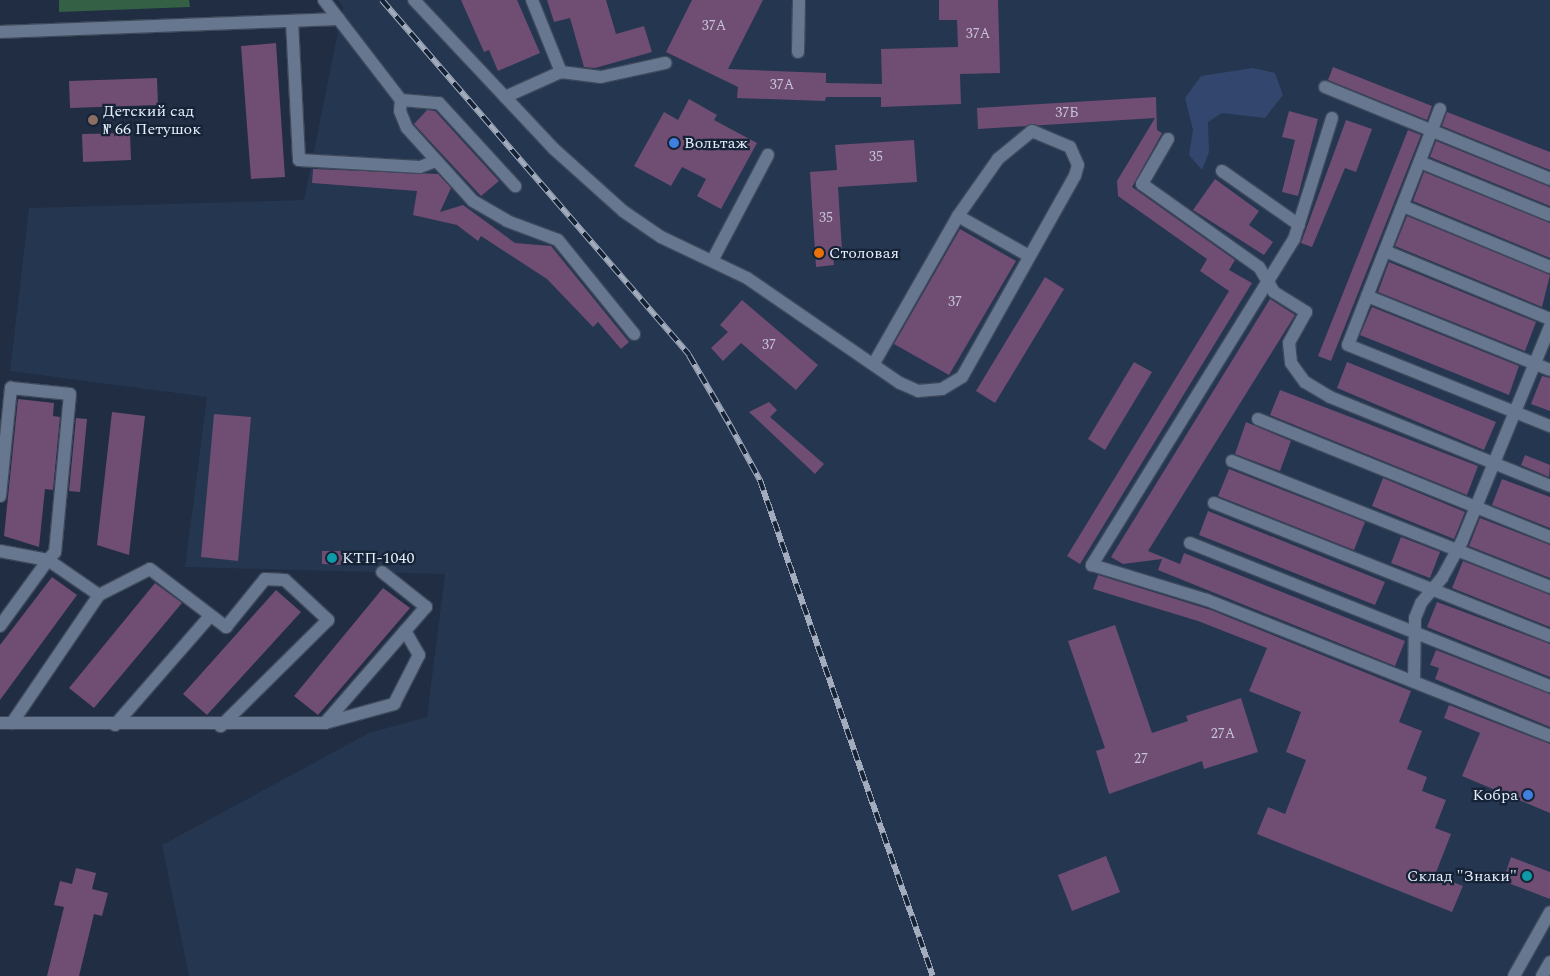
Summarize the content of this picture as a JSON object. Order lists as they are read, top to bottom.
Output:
{
  "places": [
    "Детский сад № 66 Петушок",
    "Вольтаж",
    "Столовая",
    "КТП-1040",
    "Кобра",
    "Склад \"Знаки\""
  ],
  "house_numbers": [
    "37А",
    "37А",
    "37А",
    "37Б",
    "35",
    "35",
    "37",
    "37",
    "27А",
    "27"
  ]
}
